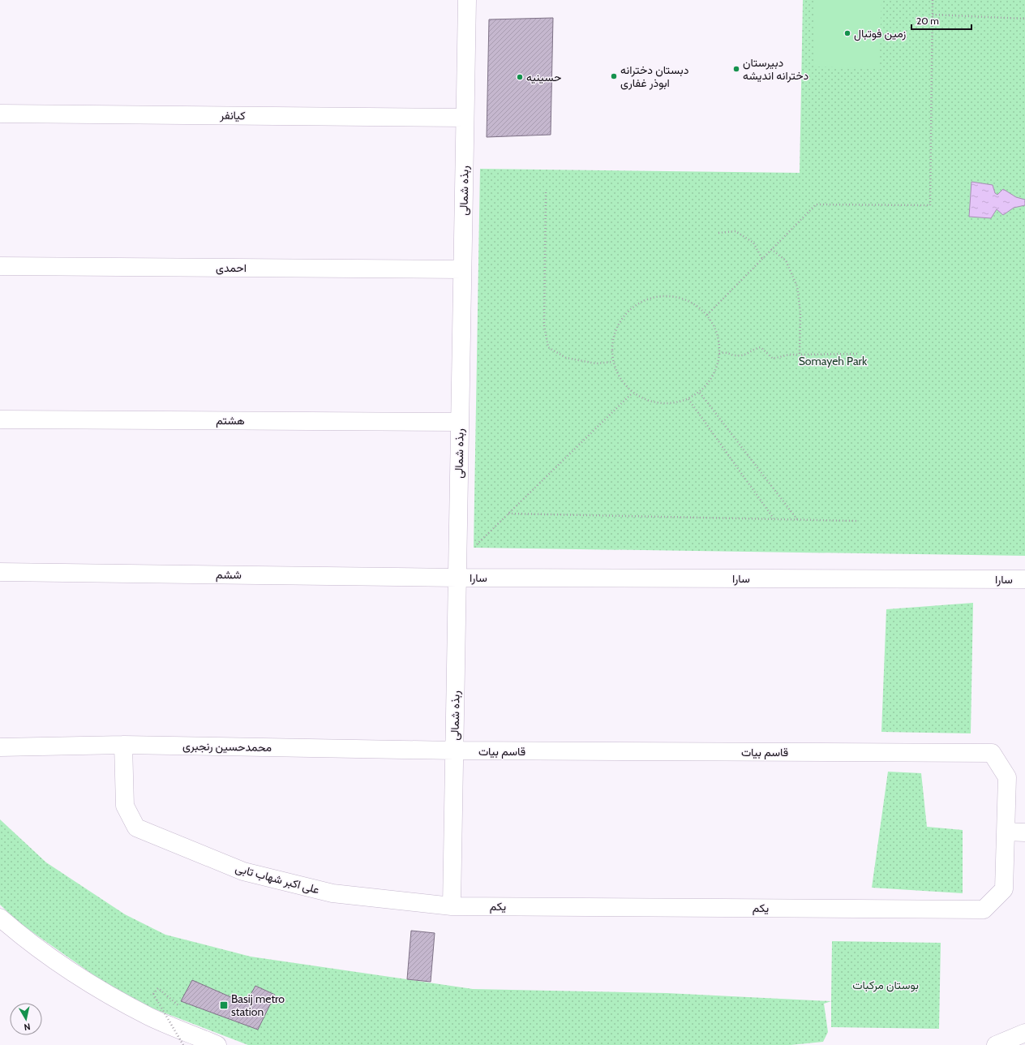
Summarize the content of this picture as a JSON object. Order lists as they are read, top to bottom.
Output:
{
  "streets": {
    "main road": [
      "کیانفر",
      "ربذه شمالی",
      "احمدی",
      "هشتم",
      "ششم",
      "سارا",
      "محمدحسین رنجبری",
      "قاسم بیات",
      "علی اکبر شهاب تابی",
      "یکم"
    ]
  },
  "crossings": [
    ["کیانفر", "ربذه شمالی"],
    ["ربذه شمالی", "احمدی"],
    ["ربذه شمالی", "هشتم"],
    ["ربذه شمالی", "ششم"],
    ["ربذه شمالی", "سارا"],
    ["ربذه شمالی", "محمدحسین رنجبری"],
    ["ربذه شمالی", "قاسم بیات"],
    ["ربذه شمالی", "علی اکبر شهاب تابی"],
    ["ربذه شمالی", "یکم"],
    ["ششم", "سارا"],
    ["محمدحسین رنجبری", "قاسم بیات"],
    ["محمدحسین رنجبری", "علی اکبر شهاب تابی"],
    ["قاسم بیات", "یکم"],
    ["علی اکبر شهاب تابی", "یکم"]
  ],
  "parks": ["Somayeh Park", "بوستان مرکبات"],
  "places": {
    "other": [
      "زمین فوتبال",
      "دبیرستان دخترانه اندیشه",
      "دبستان دخترانه ابوذر غفاری",
      "حسینیه"
    ],
    "transit": ["Basij metro station"]
  },
  "scale_bar": "20 m",
  "north": "bottom"
}
